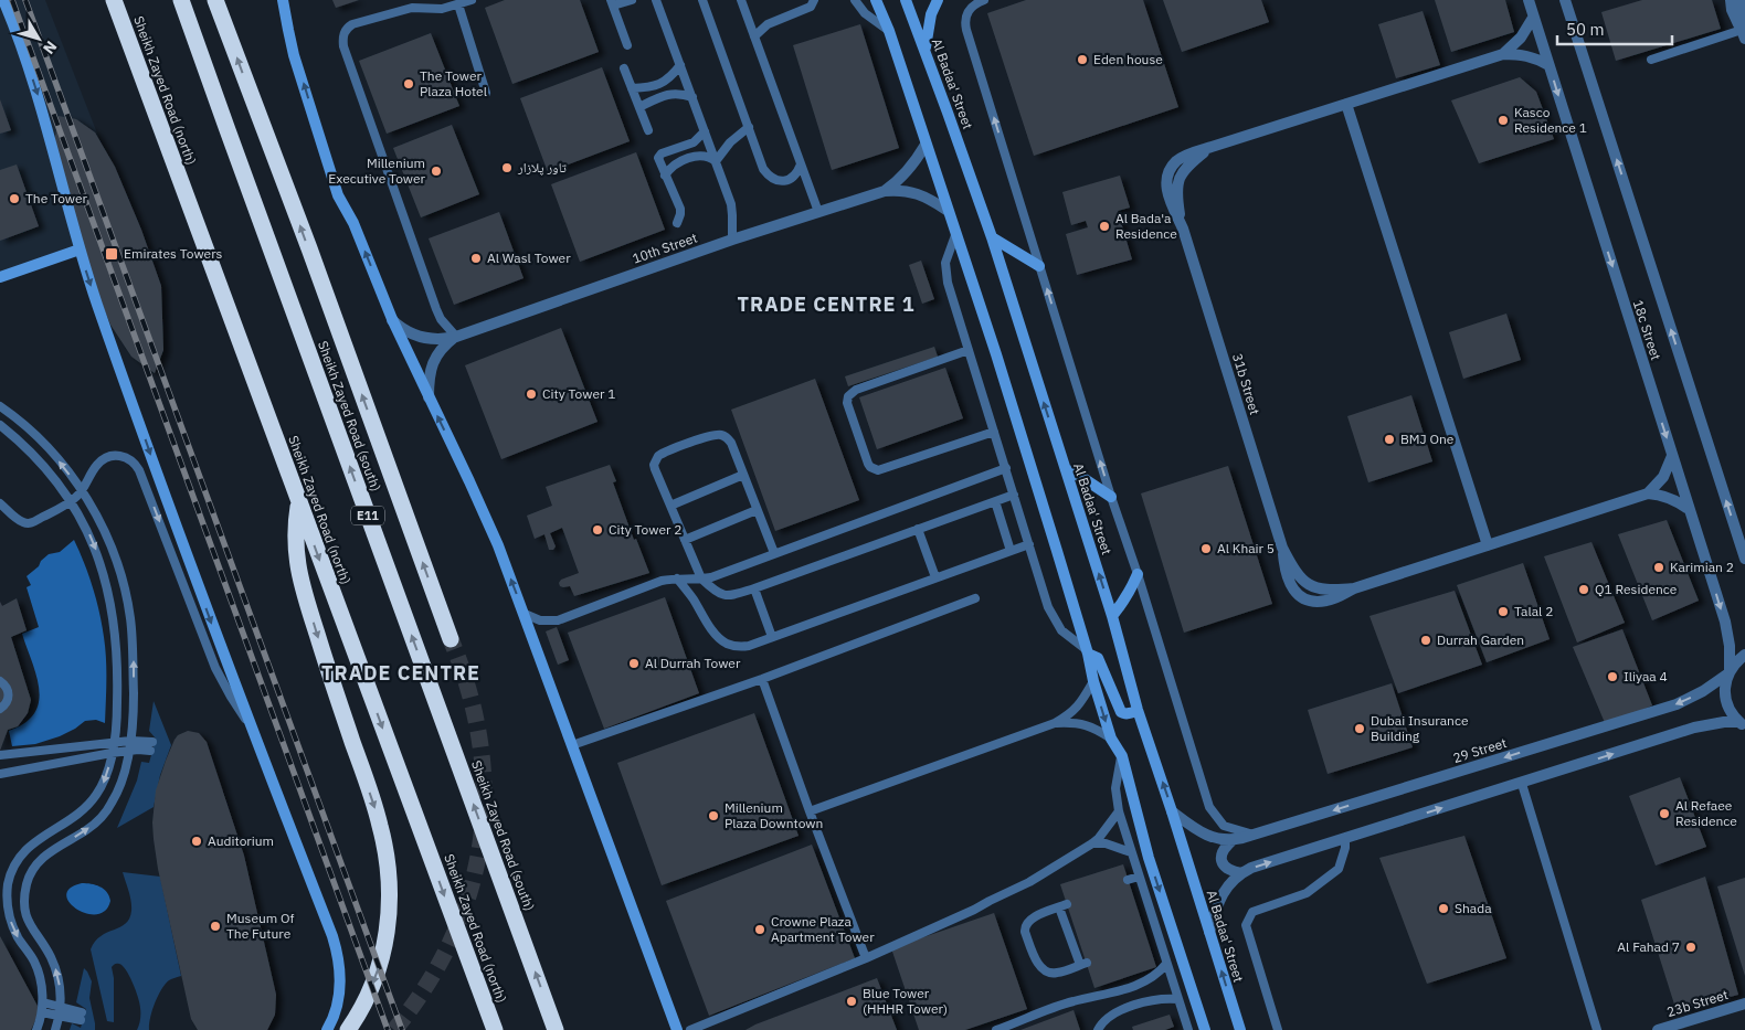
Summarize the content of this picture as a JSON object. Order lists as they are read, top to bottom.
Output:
{
  "streets": {
    "highway": ["Sheikh Zayed Road (north)", "Sheikh Zayed Road (south)", "E11"],
    "main road": ["Al Badaa' Street"],
    "street": [
      "10th Street",
      "18c Street",
      "31b Street",
      "29 Street",
      "23b Street"
    ]
  },
  "crossings": [
    ["Al Badaa' Street", "29 Street"],
    ["18c Street", "31b Street"],
    ["18c Street", "29 Street"]
  ],
  "districts": ["TRADE CENTRE 1", "TRADE CENTRE"],
  "places": {
    "other": [
      "Eden house",
      "The Tower Plaza Hotel",
      "Kasco Residence 1",
      "تاور پلازار",
      "Millenium Executive Tower",
      "The Tower",
      "Al Bada'a Residence",
      "Al Wasl Tower",
      "City Tower 1",
      "BMJ One",
      "City Tower 2",
      "Al Khair 5",
      "Karimian 2",
      "Q1 Residence",
      "Talal 2",
      "Durrah Garden",
      "Al Durrah Tower",
      "Iliyaa 4",
      "Dubai Insurance Building",
      "Al Refaee Residence",
      "Millenium Plaza Downtown",
      "Auditorium",
      "Shada",
      "Museum Of The Future",
      "Crowne Plaza Apartment Tower",
      "Al Fahad 7",
      "Blue Tower (HHHR Tower)"
    ],
    "transit": ["Emirates Towers"]
  },
  "scale_bar": "50 m",
  "north": "bottom right"
}
